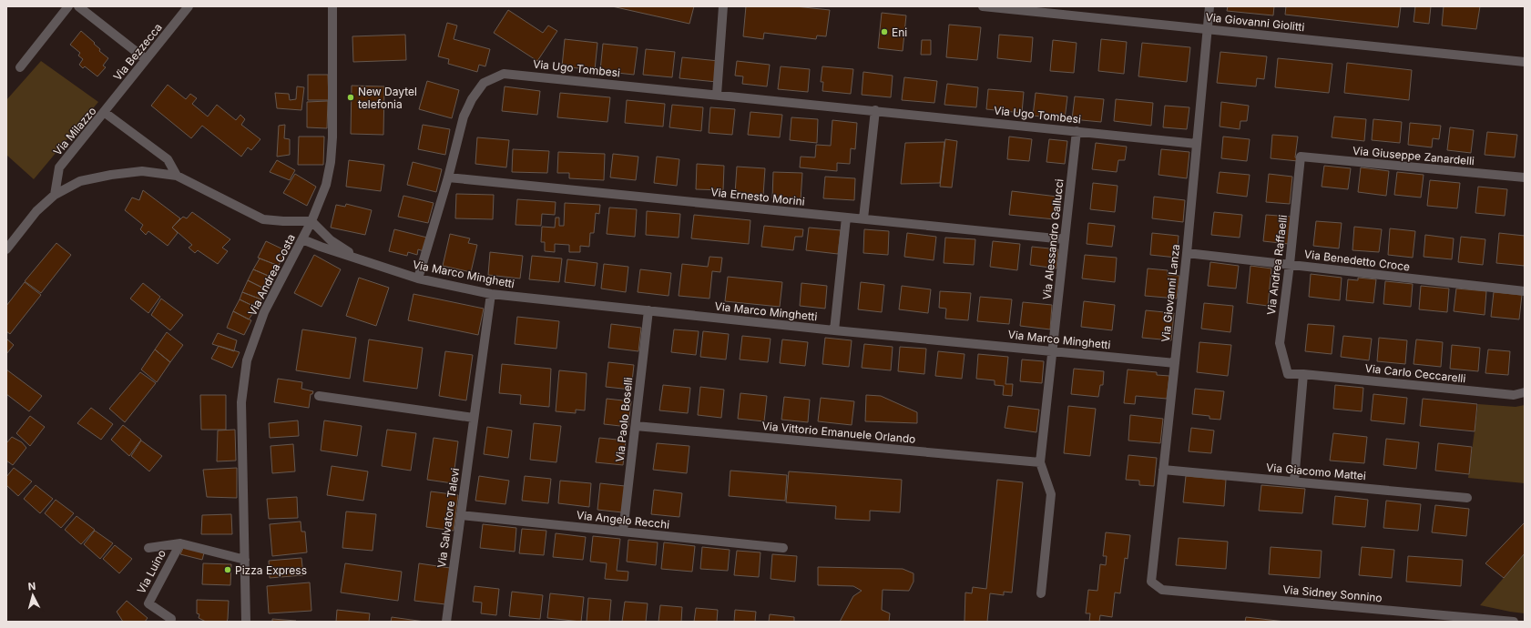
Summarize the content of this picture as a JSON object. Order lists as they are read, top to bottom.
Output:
{
  "streets": {
    "street": [
      "Via Giovanni Giolitti",
      "Via Bezzecca",
      "Via Ugo Tombesi",
      "Via Milazzo",
      "Via Giuseppe Zanardelli",
      "Via Ernesto Morini",
      "Via Alessandro Gallucci",
      "Via Benedetto Croce",
      "Via Andrea Raffaelli",
      "Via Marco Minghetti",
      "Via Andrea Costa",
      "Via Giovanni Lanza",
      "Via Carlo Ceccarelli",
      "Via Paolo Boselli",
      "Via Vittorio Emanuele Orlando",
      "Via Giacomo Mattei",
      "Via Salvatore Talevi",
      "Via Angelo Recchi",
      "Via Luino",
      "Via Sidney Sonnino"
    ]
  },
  "crossings": [
    ["Via Giovanni Giolitti", "Via Giovanni Lanza"],
    ["Via Bezzecca", "Via Milazzo"],
    ["Via Ugo Tombesi", "Via Ernesto Morini"],
    ["Via Ugo Tombesi", "Via Alessandro Gallucci"],
    ["Via Ugo Tombesi", "Via Marco Minghetti"],
    ["Via Ugo Tombesi", "Via Giovanni Lanza"],
    ["Via Giuseppe Zanardelli", "Via Andrea Raffaelli"],
    ["Via Ernesto Morini", "Via Alessandro Gallucci"],
    ["Via Alessandro Gallucci", "Via Marco Minghetti"],
    ["Via Alessandro Gallucci", "Via Vittorio Emanuele Orlando"],
    ["Via Benedetto Croce", "Via Andrea Raffaelli"],
    ["Via Benedetto Croce", "Via Giovanni Lanza"],
    ["Via Andrea Raffaelli", "Via Carlo Ceccarelli"],
    ["Via Marco Minghetti", "Via Andrea Costa"],
    ["Via Marco Minghetti", "Via Giovanni Lanza"],
    ["Via Marco Minghetti", "Via Paolo Boselli"],
    ["Via Marco Minghetti", "Via Salvatore Talevi"],
    ["Via Andrea Costa", "Via Luino"],
    ["Via Giovanni Lanza", "Via Giacomo Mattei"],
    ["Via Giovanni Lanza", "Via Sidney Sonnino"],
    ["Via Paolo Boselli", "Via Vittorio Emanuele Orlando"],
    ["Via Paolo Boselli", "Via Angelo Recchi"],
    ["Via Salvatore Talevi", "Via Angelo Recchi"]
  ],
  "places": ["Eni", "New Daytel telefonia", "Pizza Express"],
  "north": "top"
}
